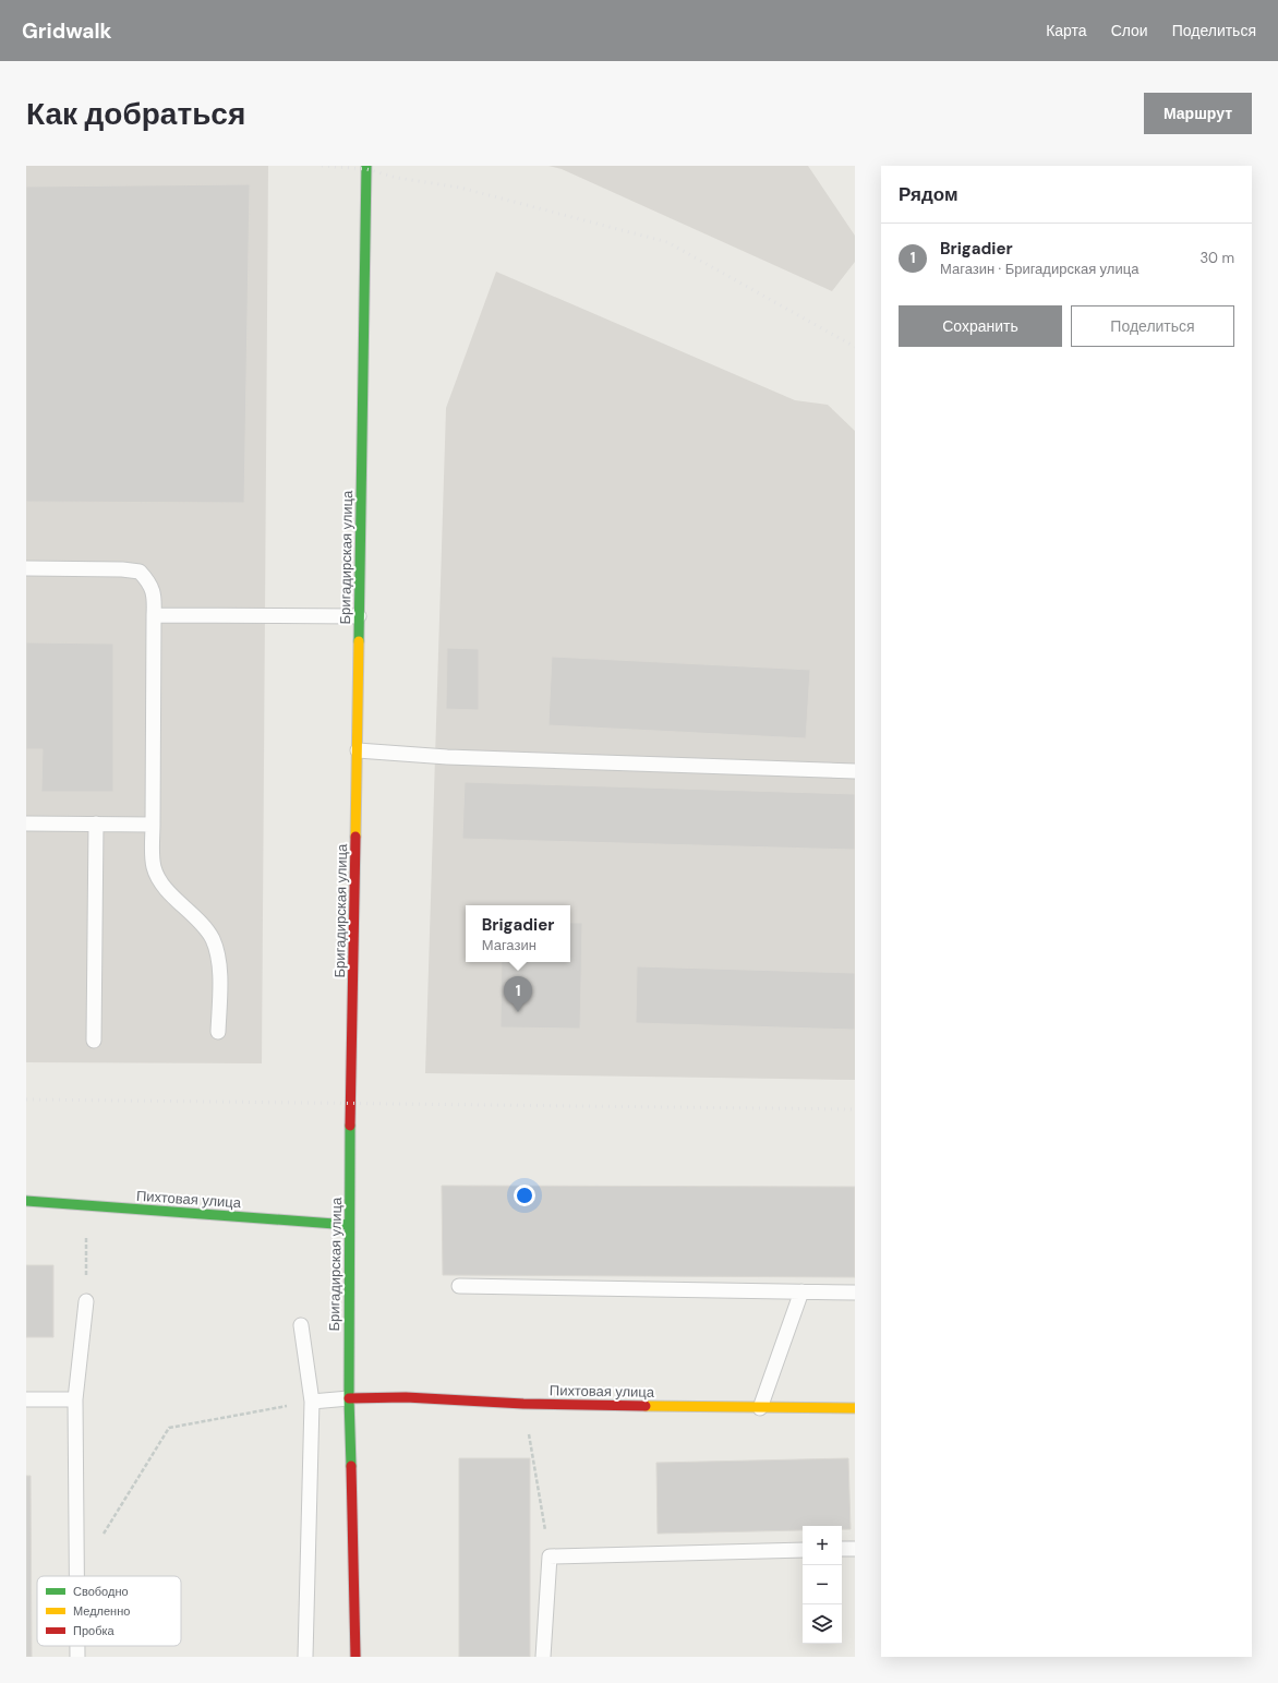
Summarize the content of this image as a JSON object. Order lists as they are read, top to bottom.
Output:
{
  "streets": {
    "street": ["Бригадирская улица", "Пихтовая улица"]
  },
  "crossings": [
    ["Бригадирская улица", "Пихтовая улица"]
  ],
  "legend": ["Свободно", "Медленно", "Пробка"],
  "page": {
    "header": "Gridwalk",
    "nav": ["Карта", "Слои", "Поделиться"],
    "buttons": [
      "Маршрут",
      ["Сохранить", "Поделиться"]
    ],
    "title": "Как добраться",
    "heading": "Рядом",
    "list": [
      {
        "mark": "1",
        "name": "Brigadier",
        "note": "Магазин · Бригадирская улица",
        "value": "30 m"
      }
    ],
    "popup": ["Brigadier", "Магазин"],
    "pins": "1",
    "map_buttons": ["+", "−"]
  }
}
